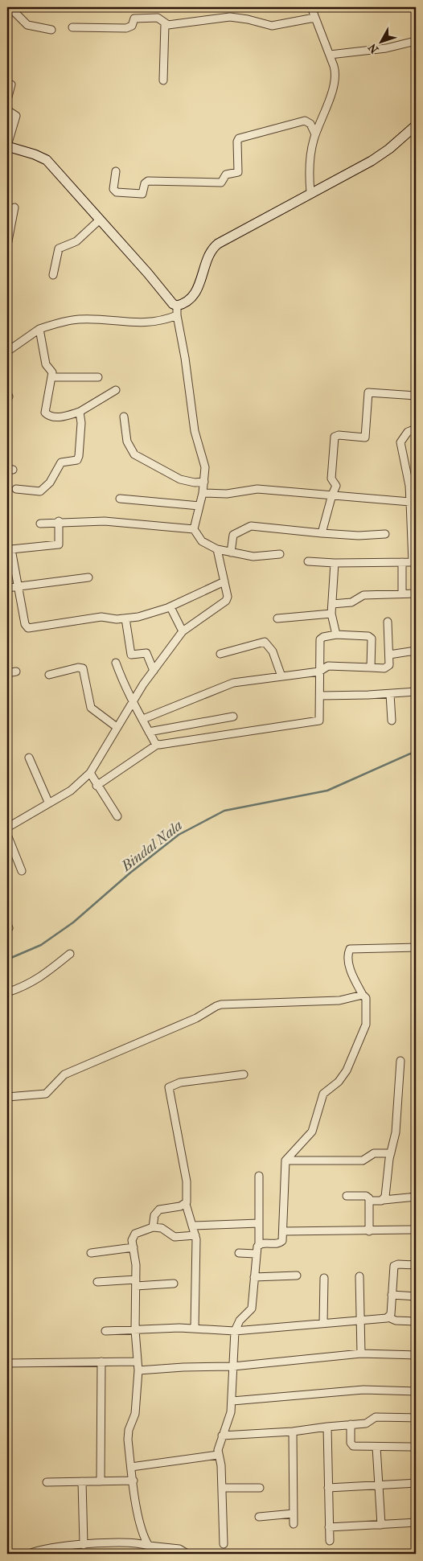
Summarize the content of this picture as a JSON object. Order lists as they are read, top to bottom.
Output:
{
  "water": ["Bindal Nala"],
  "north": "bottom left"
}
